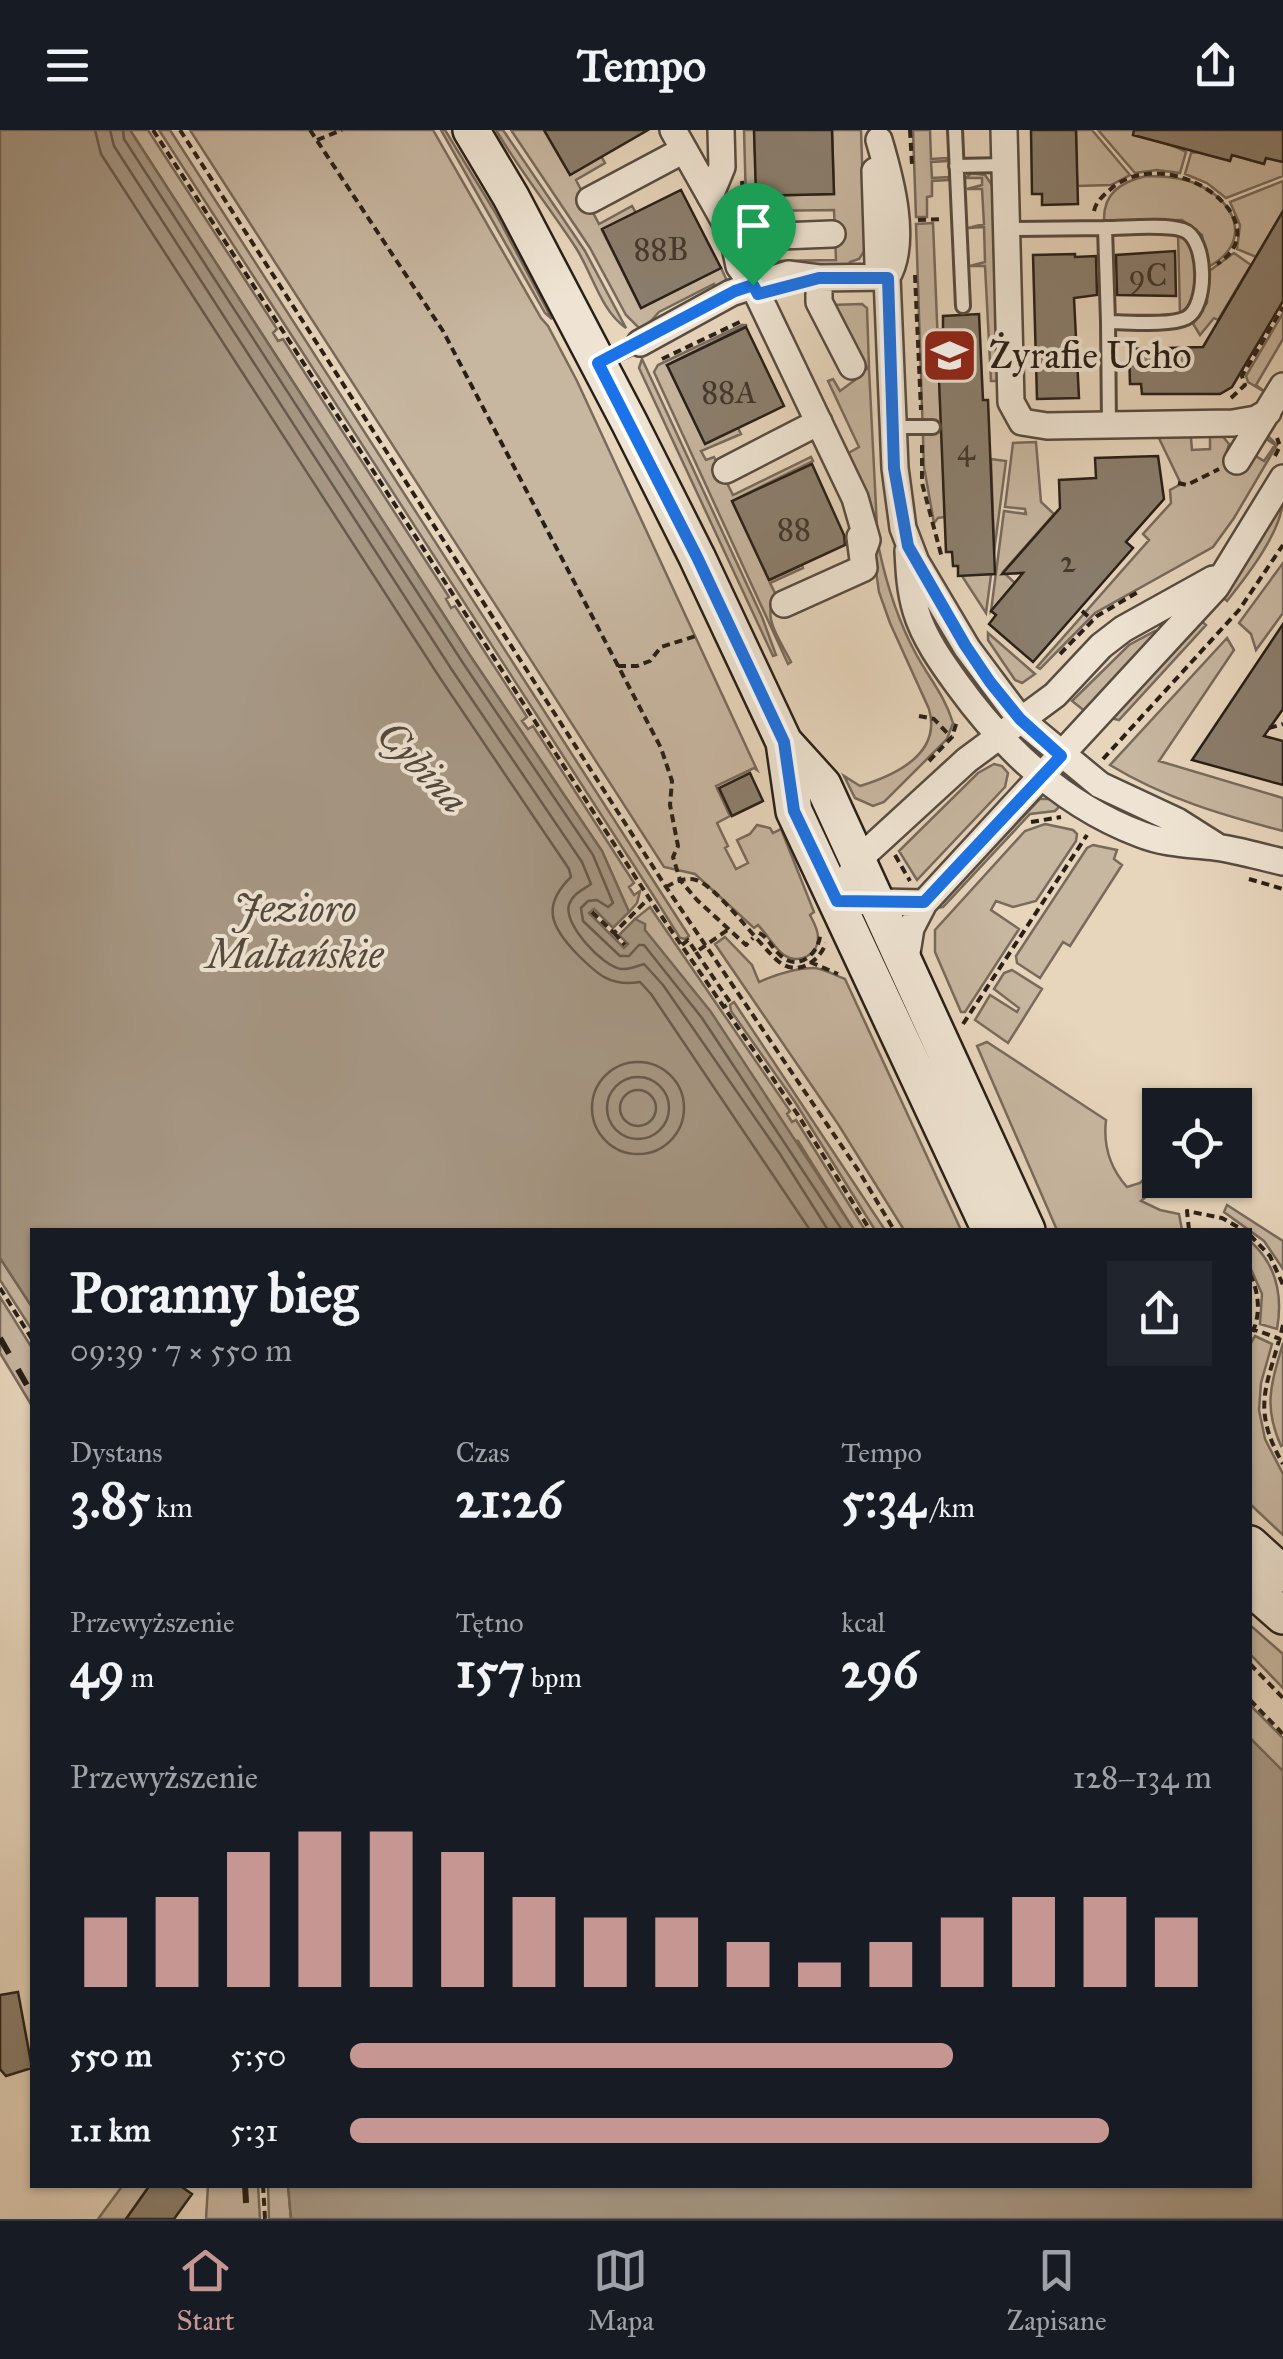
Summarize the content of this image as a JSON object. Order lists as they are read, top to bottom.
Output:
{
  "water": ["Cybina", "Jezioro Maltańskie"],
  "places": {
    "school or university": ["Żyrafie Ucho"]
  },
  "house_numbers": [
    "88B",
    "9C",
    "88A",
    "4",
    "88",
    "2"
  ],
  "page": {
    "header": "Tempo",
    "heading": ["Poranny bieg", "09:39 · 7 × 550 m"],
    "stats": [
      ["Dystans", "3.85 km"],
      ["Czas", "21:26"],
      ["Tempo", "5:34 /km"],
      ["Przewyższenie", "49 m"],
      ["Tętno", "157 bpm"],
      ["kcal", "296"]
    ],
    "chart": ["Przewyższenie", "128–134 m"],
    "list": [
      {
        "name": "550 m",
        "note": "5:50"
      },
      {
        "name": "1.1 km",
        "note": "5:31"
      }
    ],
    "tabs": ["Start", "Mapa", "Zapisane"]
  }
}
